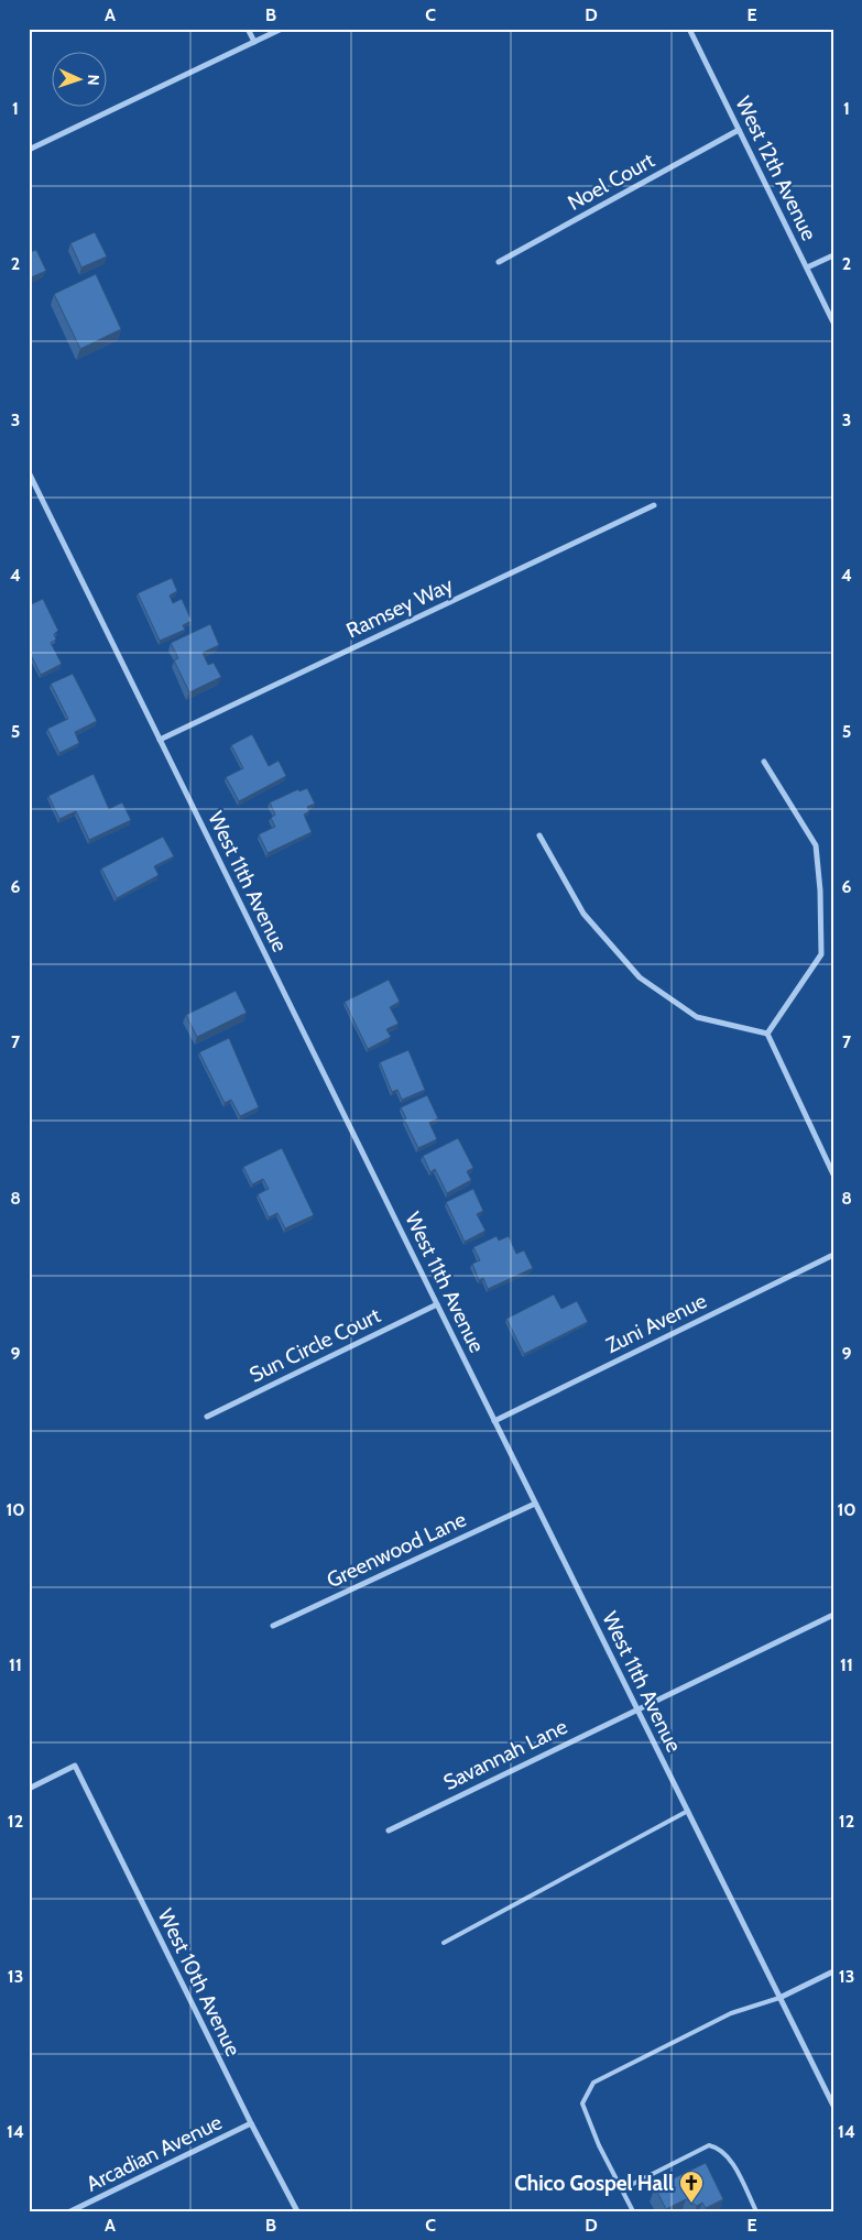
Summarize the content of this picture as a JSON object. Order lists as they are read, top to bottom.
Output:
{
  "streets": {
    "street": [
      "West 12th Avenue",
      "Noel Court",
      "Ramsey Way",
      "West 11th Avenue",
      "Zuni Avenue",
      "Sun Circle Court",
      "Greenwood Lane",
      "Savannah Lane",
      "West 10th Avenue",
      "Arcadian Avenue"
    ]
  },
  "crossings": [
    ["West 12th Avenue", "Noel Court"],
    ["Ramsey Way", "West 11th Avenue"],
    ["West 11th Avenue", "Zuni Avenue"],
    ["West 11th Avenue", "Sun Circle Court"],
    ["West 11th Avenue", "Greenwood Lane"],
    ["West 11th Avenue", "Savannah Lane"],
    ["West 10th Avenue", "Arcadian Avenue"]
  ],
  "places": {
    "church": ["Chico Gospel Hall"]
  },
  "north": "right",
  "grid": {
    "columns": [
      "A",
      "B",
      "C",
      "D",
      "E"
    ],
    "rows": [
      "1",
      "2",
      "3",
      "4",
      "5",
      "6",
      "7",
      "8",
      "9",
      "10",
      "11",
      "12",
      "13",
      "14"
    ]
  }
}
